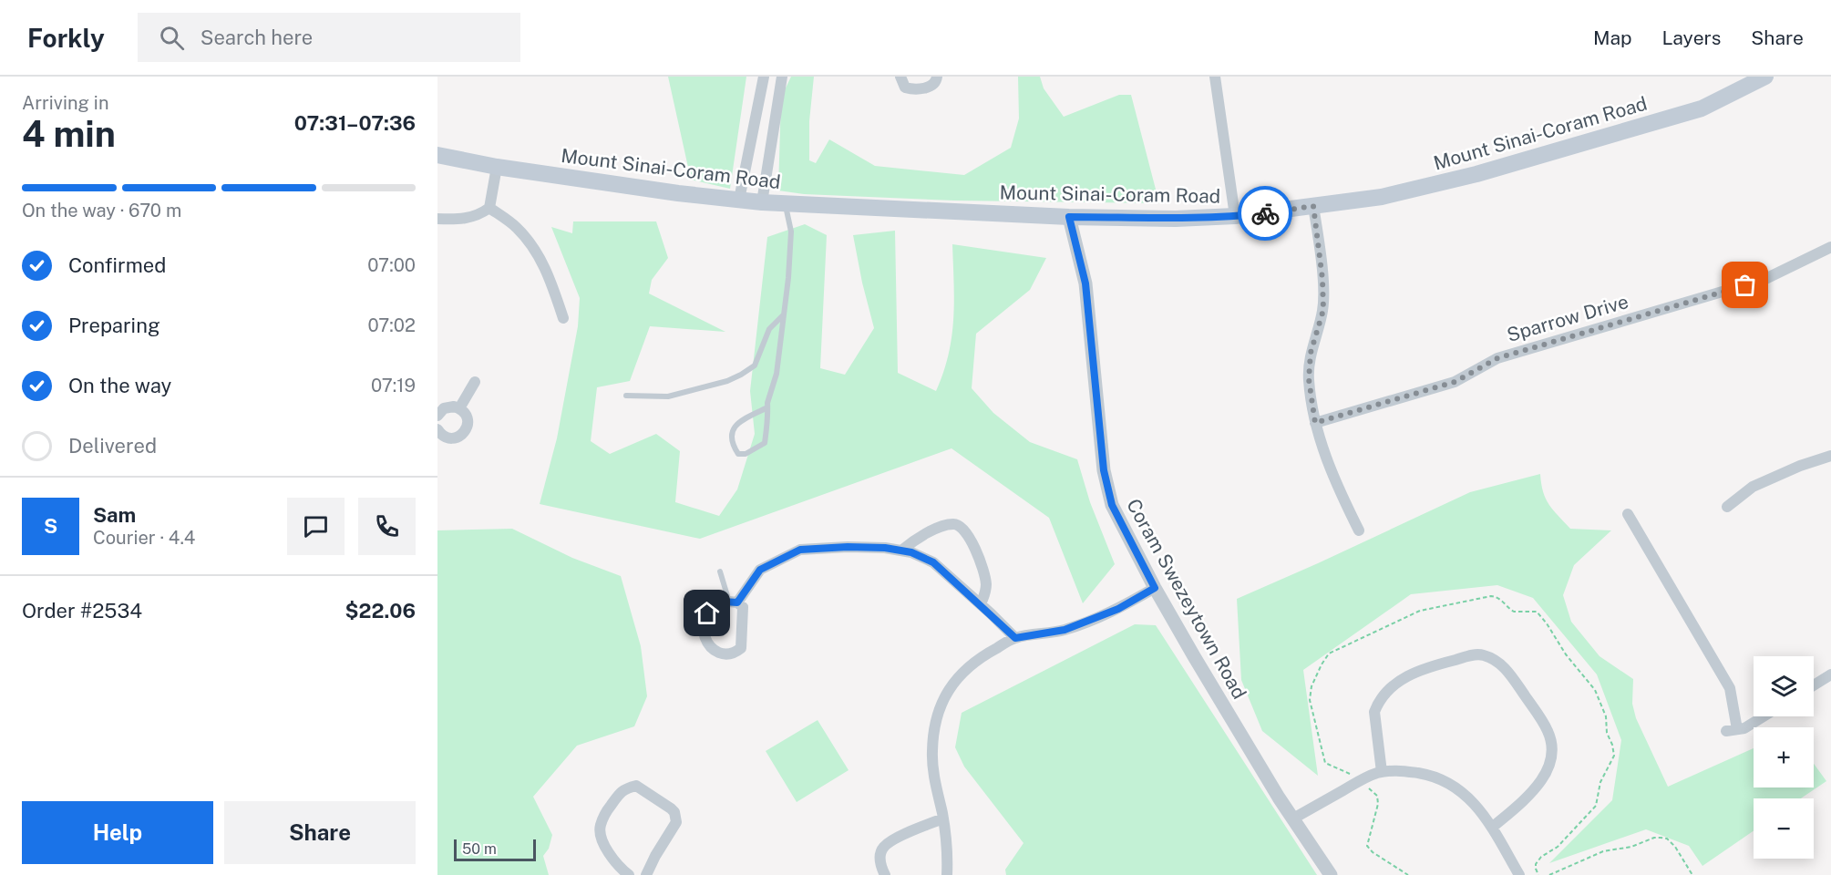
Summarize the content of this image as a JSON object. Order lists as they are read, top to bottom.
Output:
{
  "streets": {
    "main road": ["Mount Sinai-Coram Road"],
    "street": ["Sparrow Drive", "Coram Swezeytown Road"]
  },
  "crossings": [
    ["Mount Sinai-Coram Road", "Coram Swezeytown Road"]
  ],
  "scale_bar": "50 m",
  "page": {
    "header": "Forkly",
    "search": "Search here",
    "nav": ["Map", "Layers", "Share"],
    "heading": ["4 min", "Arriving in", "07:31–07:36"],
    "panel": [
      "Sam",
      "Courier · 4.4",
      "Order #2534",
      "$22.06"
    ],
    "bar": "On the way · 670 m",
    "list": [
      ["Confirmed", "07:00"],
      ["Preparing", "07:02"],
      ["On the way", "07:19"],
      "Delivered"
    ],
    "round": "S",
    "map_buttons": ["+", "−"],
    "buttons": ["Help", "Share"],
    "scale": "50 m"
  }
}
